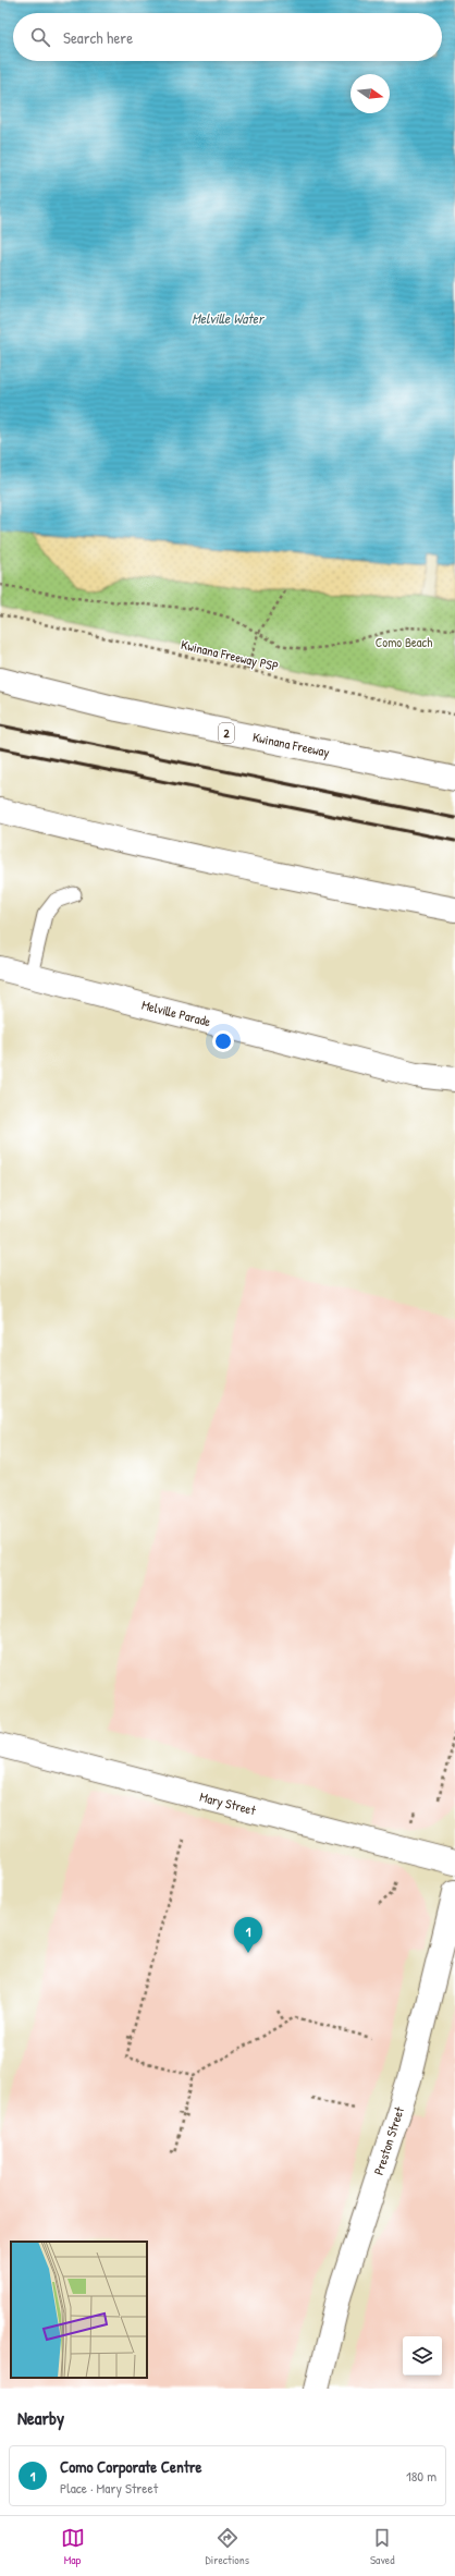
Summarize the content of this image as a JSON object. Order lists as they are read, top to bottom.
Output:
{
  "streets": {
    "main road": [
      "2",
      "Kwinana Freeway",
      "Melville Parade",
      "Mary Street",
      "Preston Street"
    ],
    "path": ["Kwinana Freeway PSP"]
  },
  "water": ["Melville Water"],
  "parks": ["Como Beach"],
  "north": "right",
  "page": {
    "search": "Search here",
    "pins": "1",
    "heading": "Nearby",
    "list": [
      {
        "mark": "1",
        "name": "Como Corporate Centre",
        "note": "Place · Mary Street",
        "value": "180 m"
      }
    ],
    "nav": ["Map", "Directions", "Saved"]
  }
}
